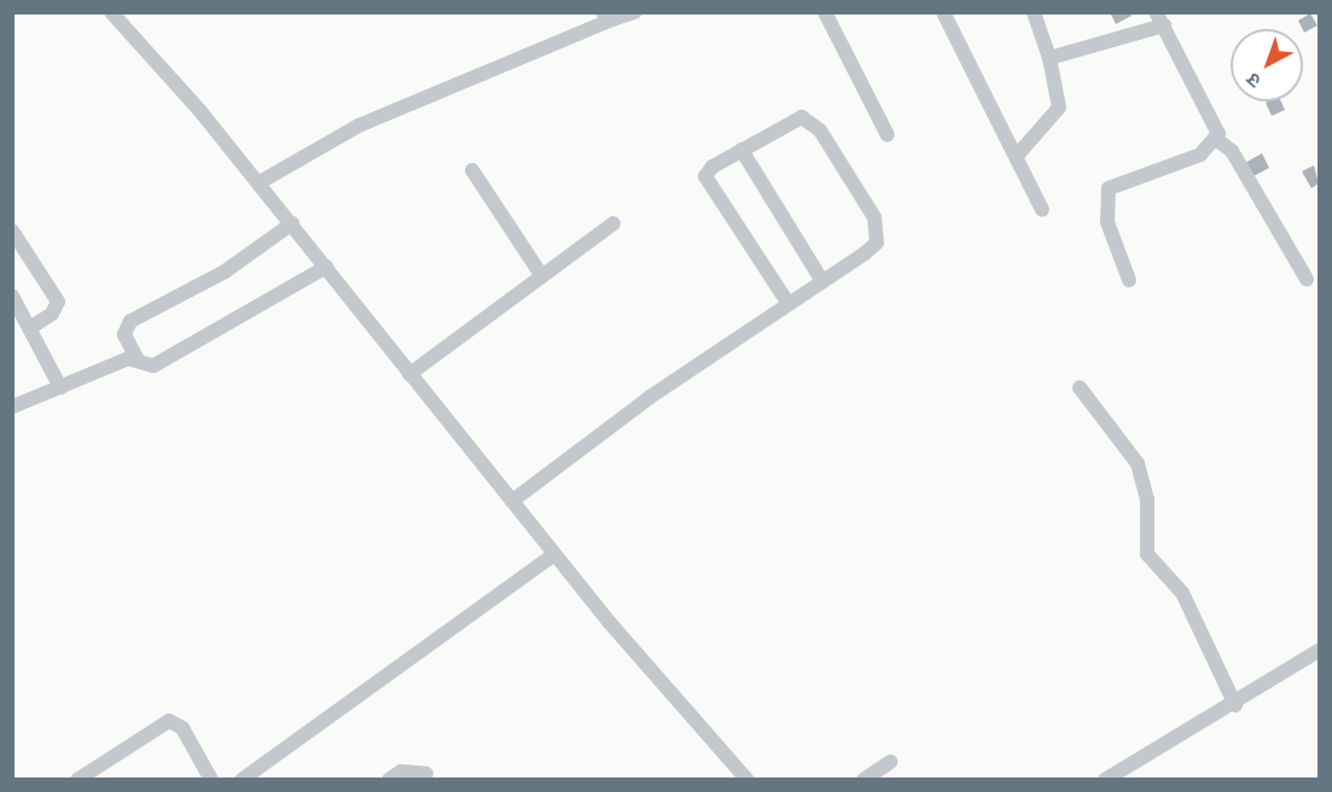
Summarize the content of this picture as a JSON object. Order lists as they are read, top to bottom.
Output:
{
  "north": "bottom left"
}
